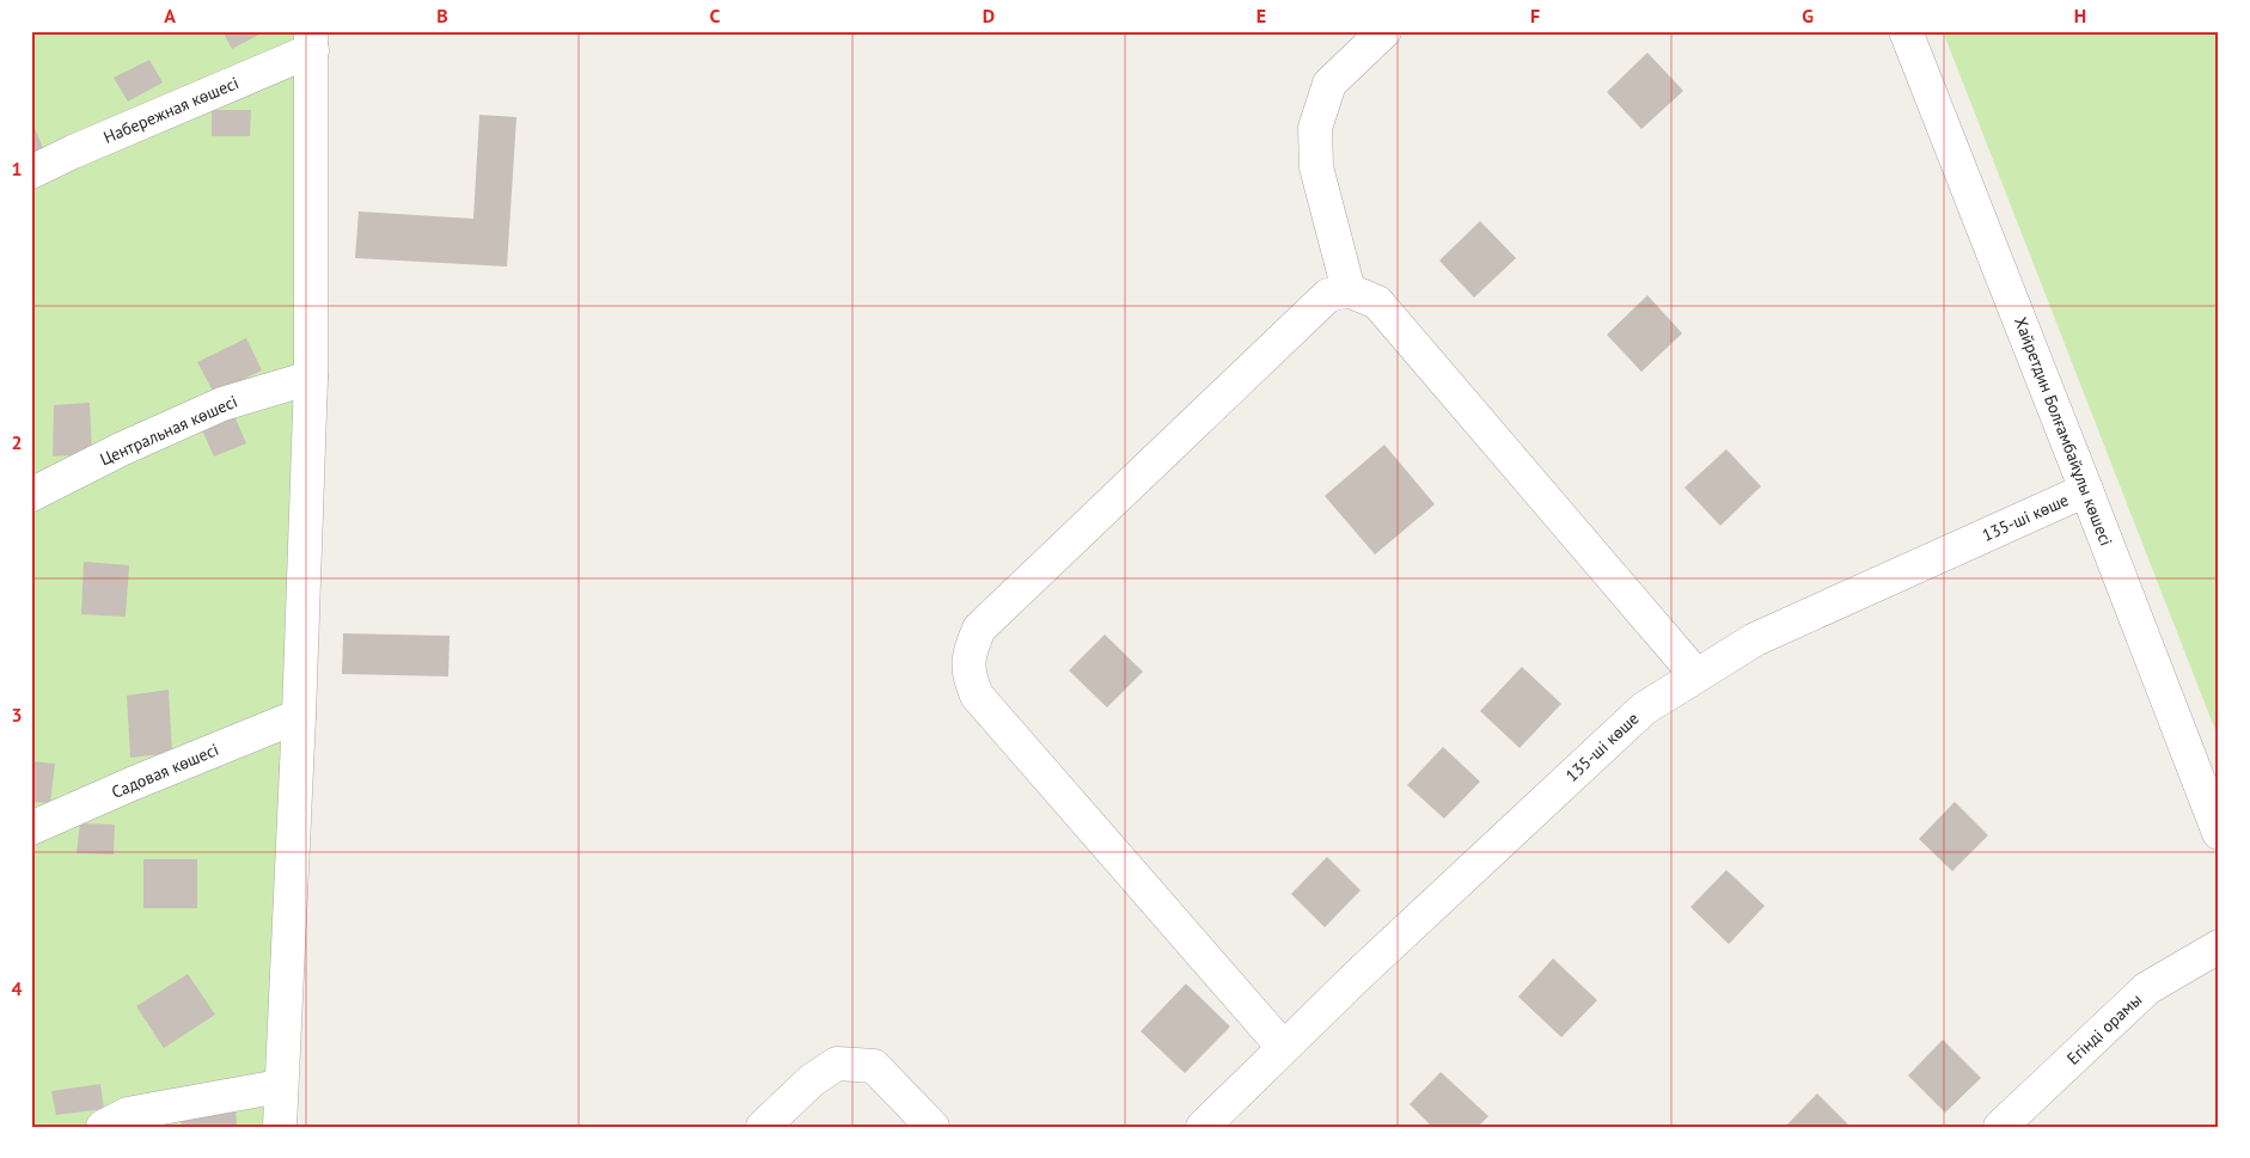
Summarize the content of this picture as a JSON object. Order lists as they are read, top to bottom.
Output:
{
  "streets": {
    "street": [
      "Набережная көшесі",
      "Центральная көшесі",
      "Хайретдин Болғамбайұлы көшесі",
      "135-ші көше",
      "Садовая көшесі",
      "Егінді орамы"
    ]
  },
  "crossings": [
    ["Хайретдин Болғамбайұлы көшесі", "135-ші көше"]
  ],
  "grid": {
    "columns": [
      "A",
      "B",
      "C",
      "D",
      "E",
      "F",
      "G",
      "H"
    ],
    "rows": [
      "1",
      "2",
      "3",
      "4"
    ]
  }
}
